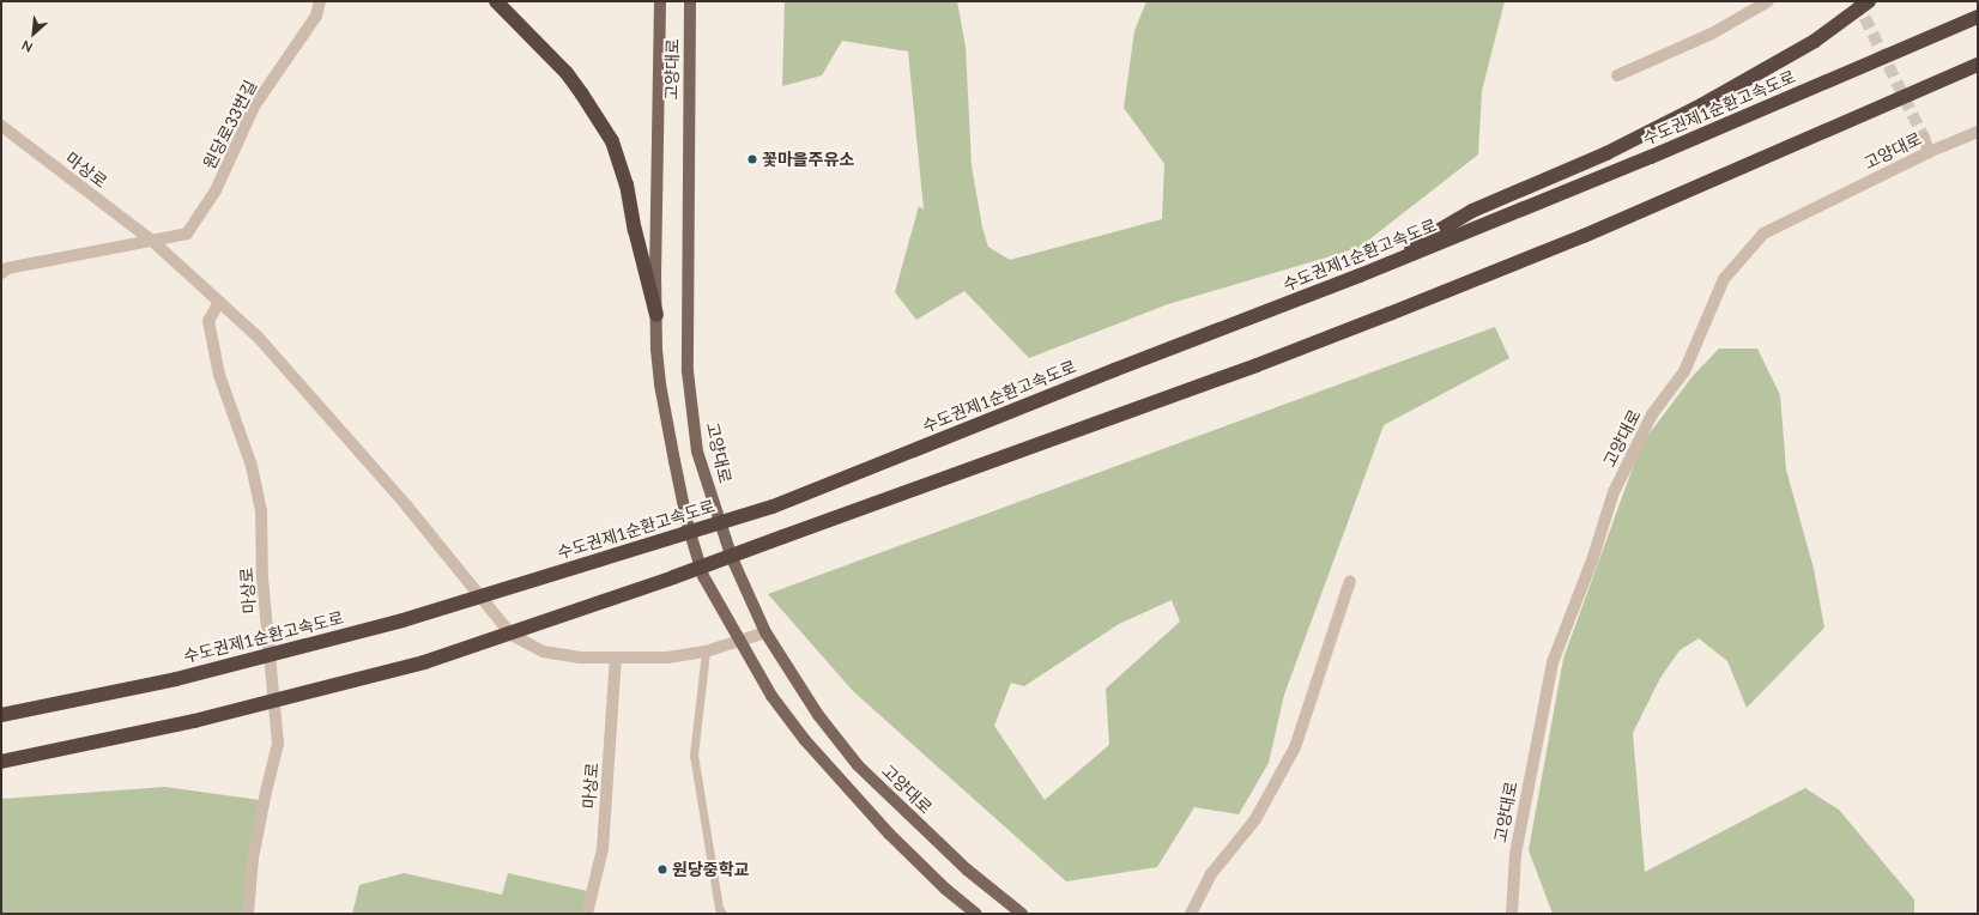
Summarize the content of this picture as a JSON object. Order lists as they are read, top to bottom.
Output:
{
  "streets": {
    "highway": ["수도권제1순환고속도로"],
    "main road": ["고양대로"],
    "street": ["원당로33번길", "마상로"]
  },
  "crossings": [
    ["고양대로", "마상로"],
    ["원당로33번길", "마상로"]
  ],
  "places": ["꽃마을주유소", "원당중학교"],
  "north": "bottom left"
}
